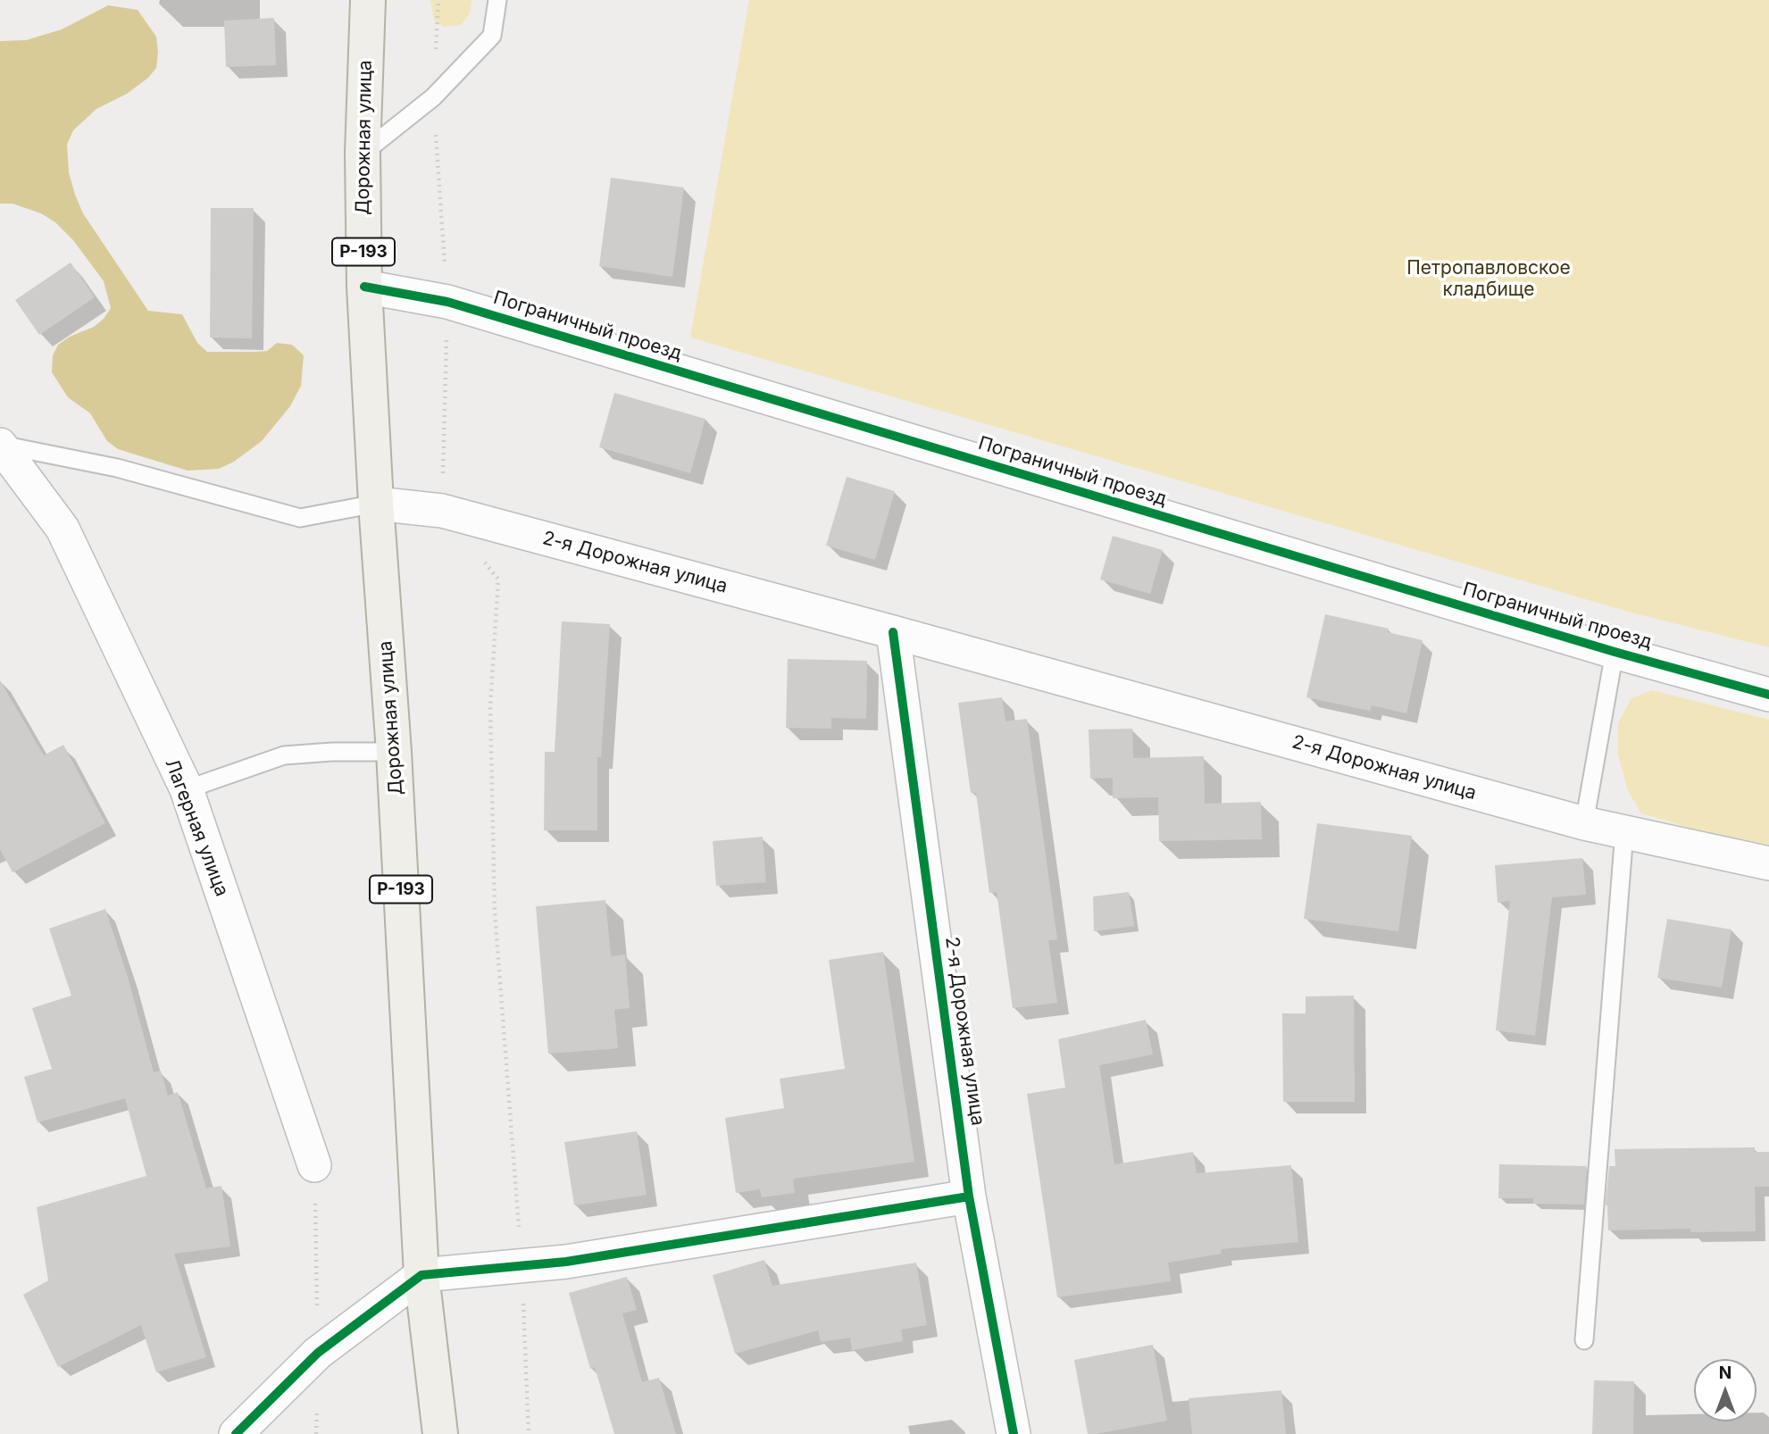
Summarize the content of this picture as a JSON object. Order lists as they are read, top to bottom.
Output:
{
  "streets": {
    "main road": ["Дорожная улица", "Р-193"],
    "street": ["Пограничный проезд", "2-я Дорожная улица", "Лагерная улица"]
  },
  "crossings": [
    ["Дорожная улица", "Пограничный проезд"],
    ["Дорожная улица", "2-я Дорожная улица"]
  ],
  "parks": ["Петропавловское кладбище"],
  "north": "top"
}
